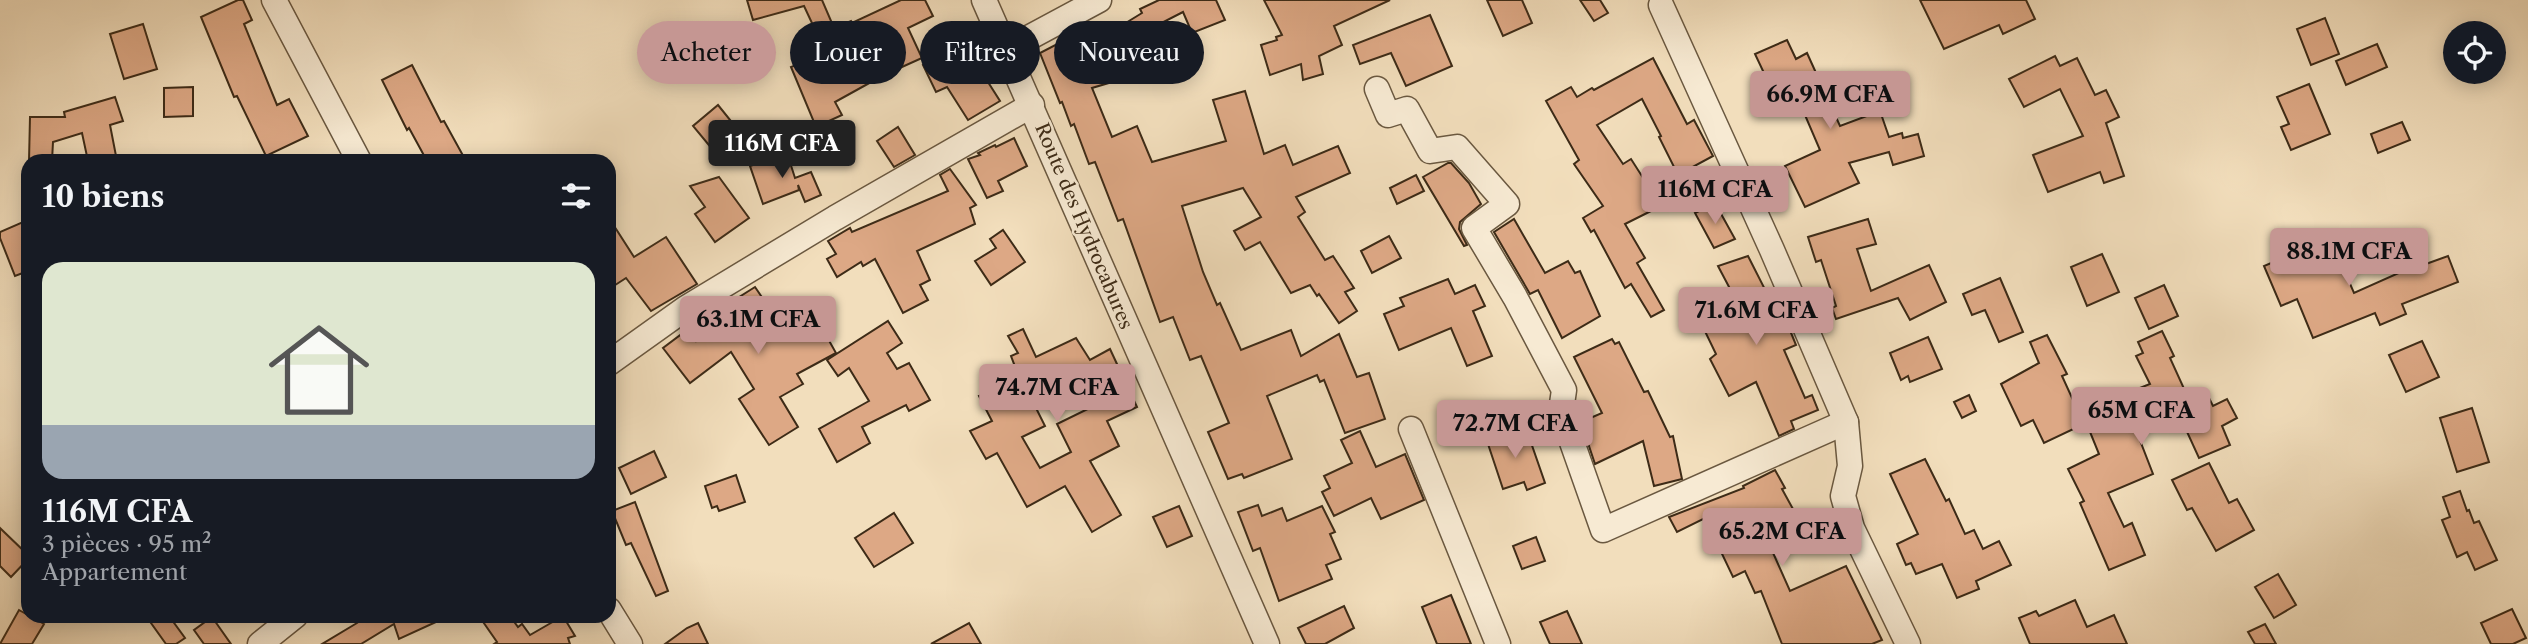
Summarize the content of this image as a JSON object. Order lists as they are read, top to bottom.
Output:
{
  "streets": {
    "street": ["Route des Hydrocabures"]
  },
  "page": {
    "chip": [
      "Acheter",
      "Louer",
      "Filtres",
      "Nouveau"
    ],
    "price": [
      "66.9M CFA",
      "116M CFA",
      "116M CFA",
      "88.1M CFA",
      "71.6M CFA",
      "63.1M CFA",
      "74.7M CFA",
      "65M CFA",
      "72.7M CFA",
      "65.2M CFA"
    ],
    "heading": "10 biens",
    "list": [
      {
        "name": "116M CFA",
        "note": "3 pièces · 95 m² · Appartement"
      }
    ]
  }
}
